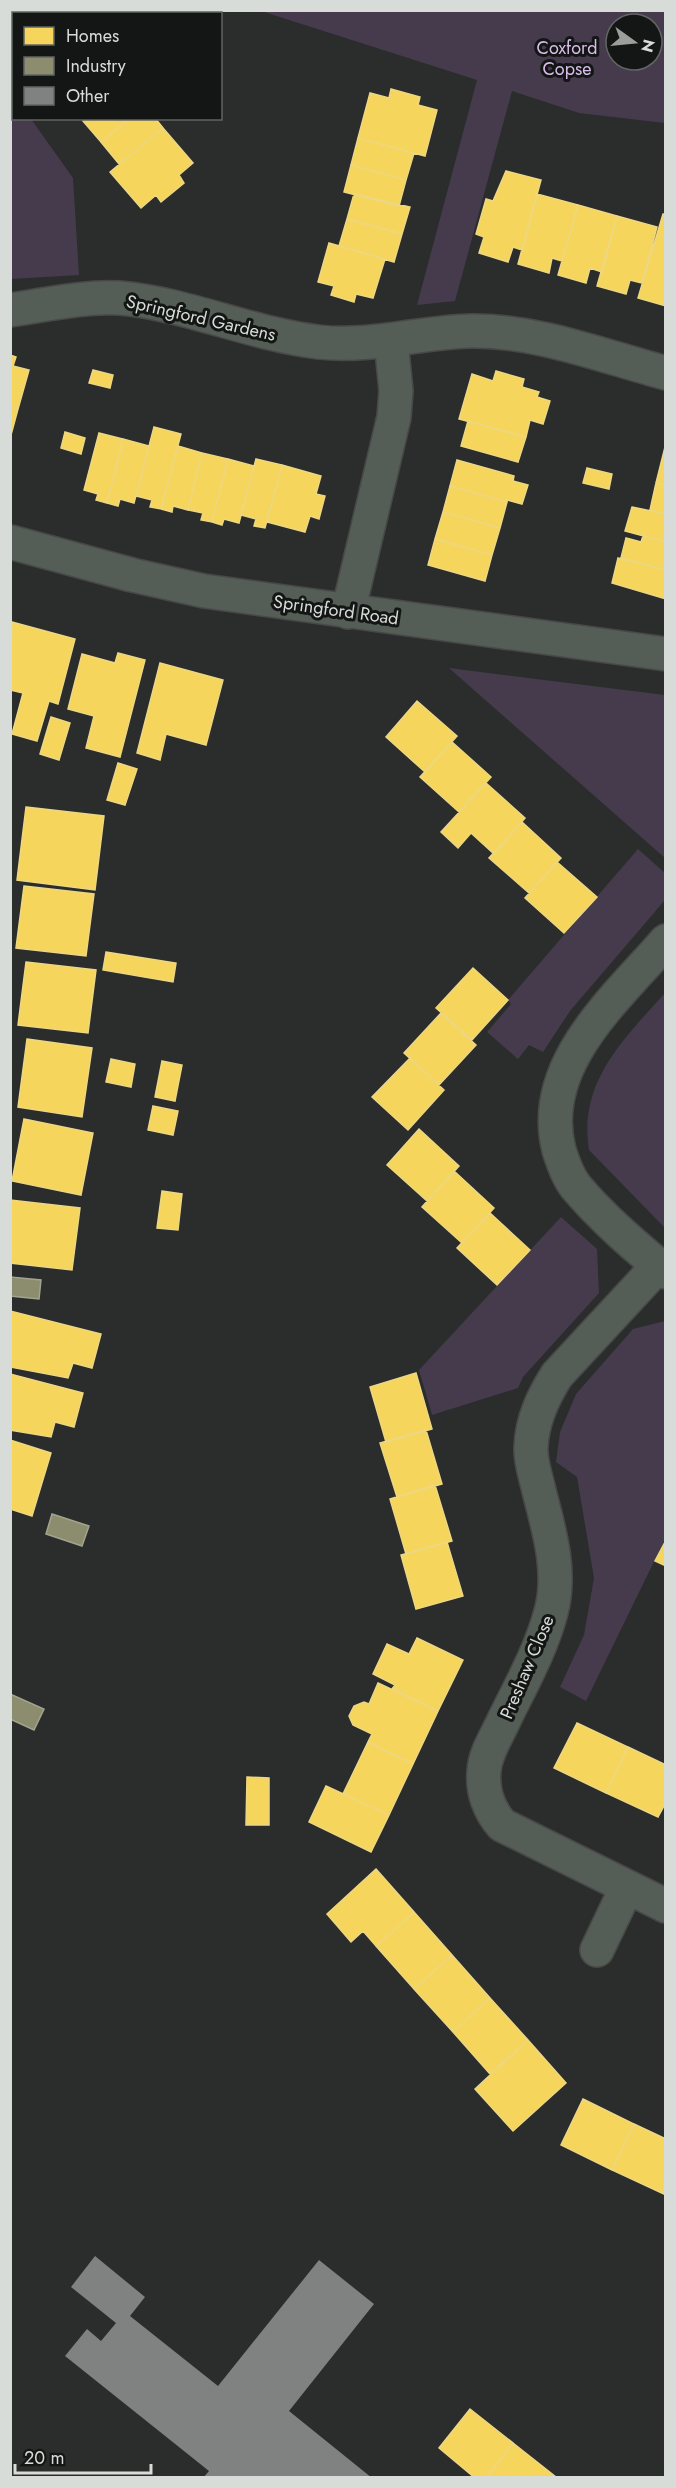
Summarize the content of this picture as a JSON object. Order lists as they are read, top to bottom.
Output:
{
  "streets": {
    "street": ["Springford Gardens", "Springford Road", "Preshaw Close"]
  },
  "parks": ["Coxford Copse"],
  "legend": ["Homes", "Industry", "Other"],
  "scale_bar": "20 m",
  "north": "right"
}
